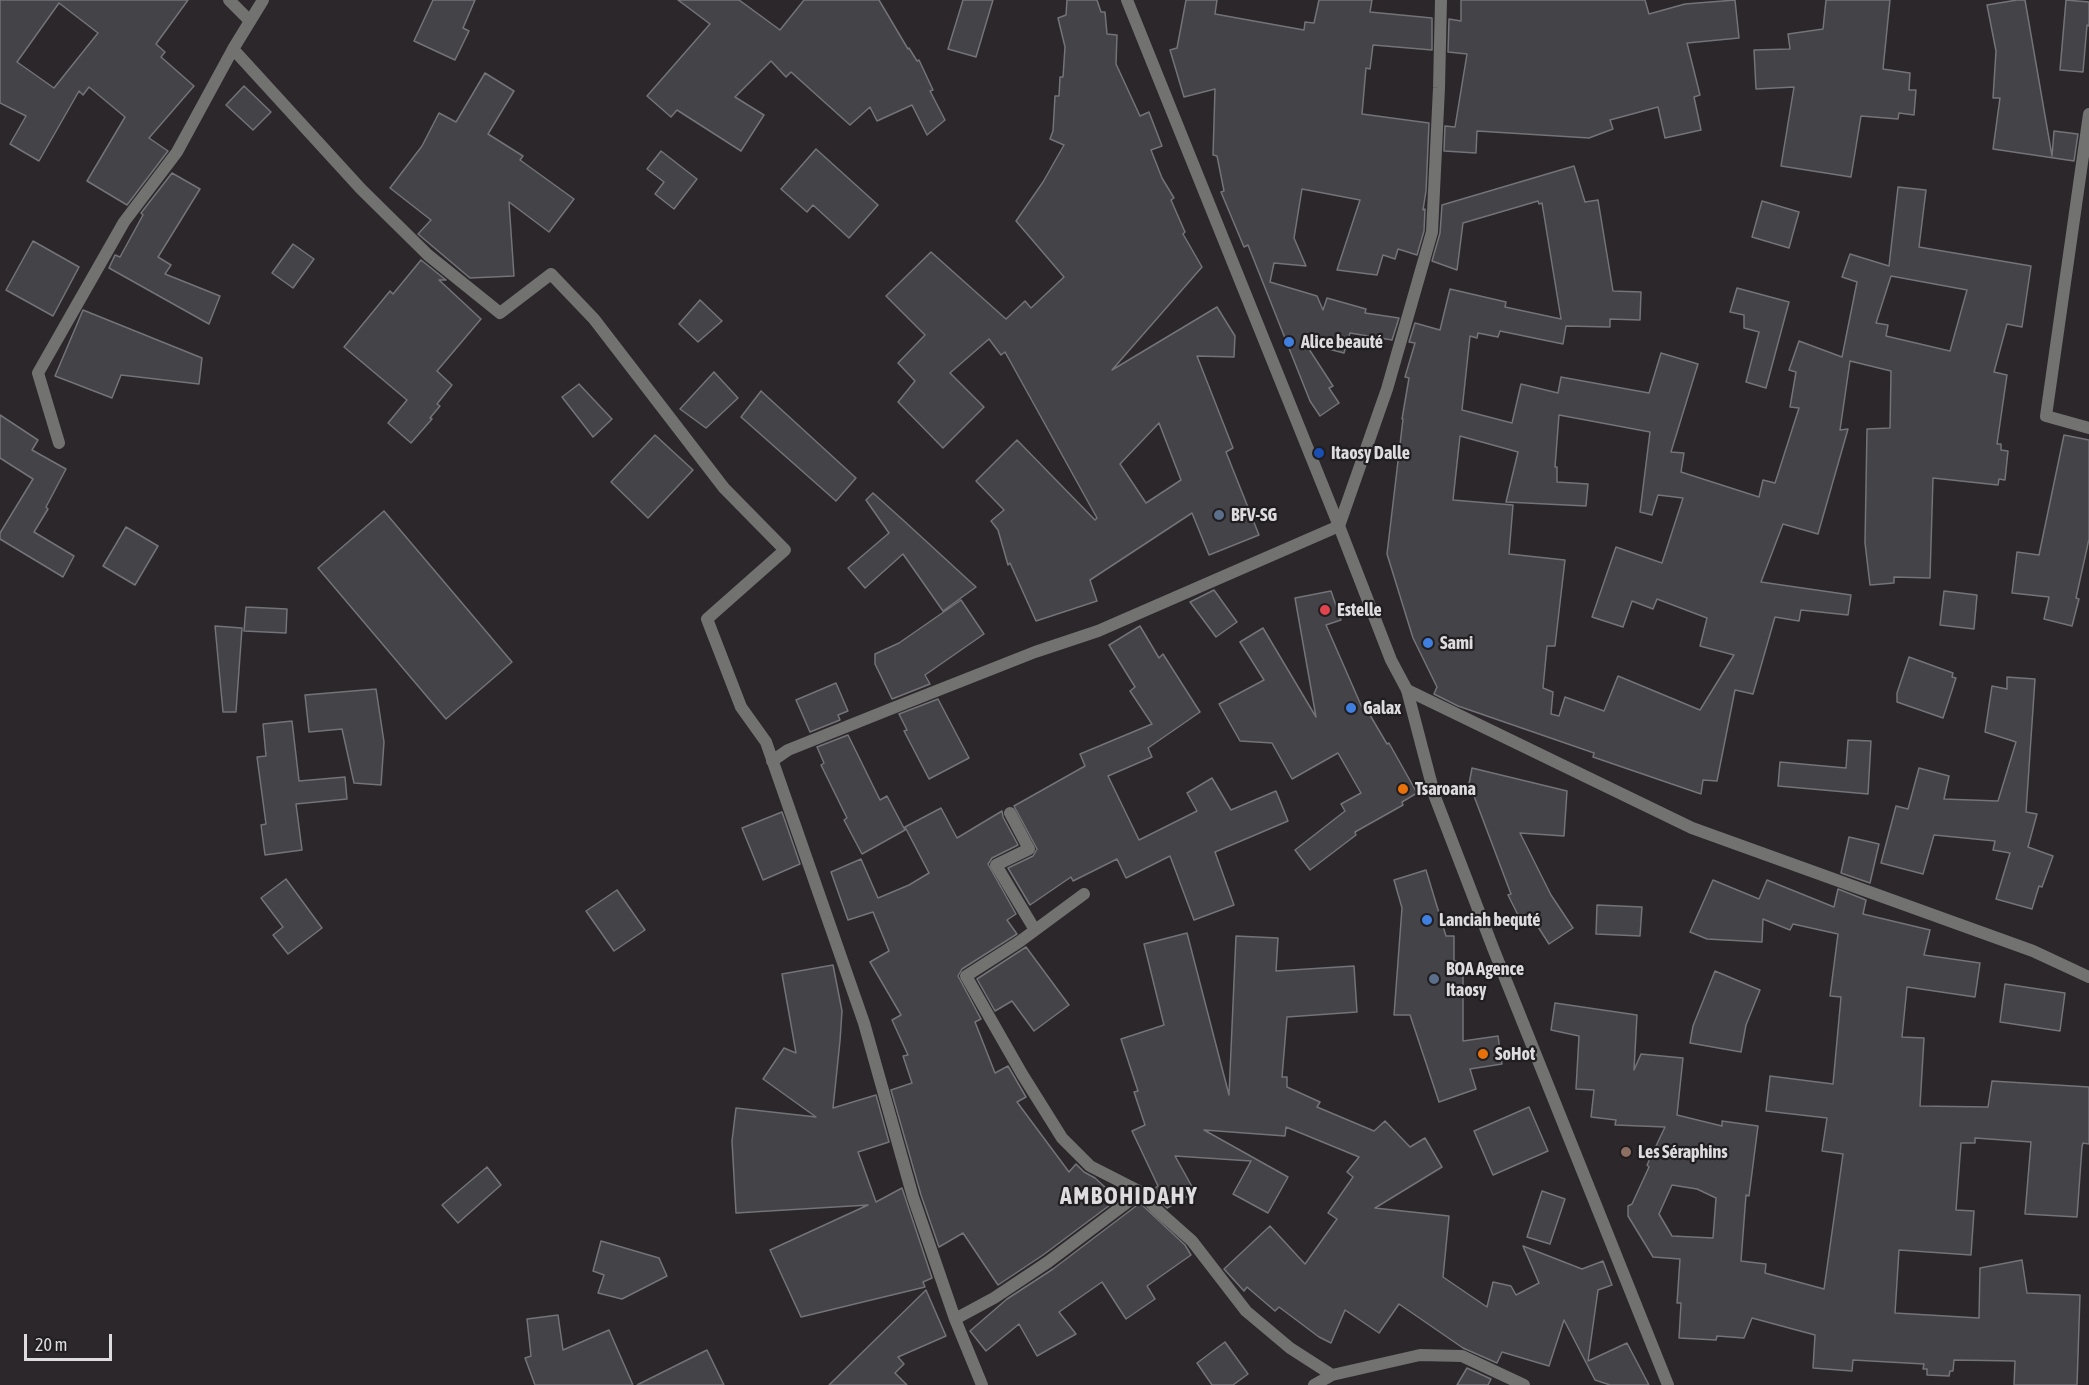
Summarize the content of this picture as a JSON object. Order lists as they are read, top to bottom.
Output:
{
  "districts": ["AMBOHIDAHY"],
  "places": [
    "Alice beauté",
    "Itaosy Dalle",
    "BFV-SG",
    "Estelle",
    "Sami",
    "Galax",
    "Tsaroana",
    "Lanciah bequté",
    "BOA Agence Itaosy",
    "SoHot",
    "Les Séraphins"
  ],
  "scale_bar": "20 m"
}
